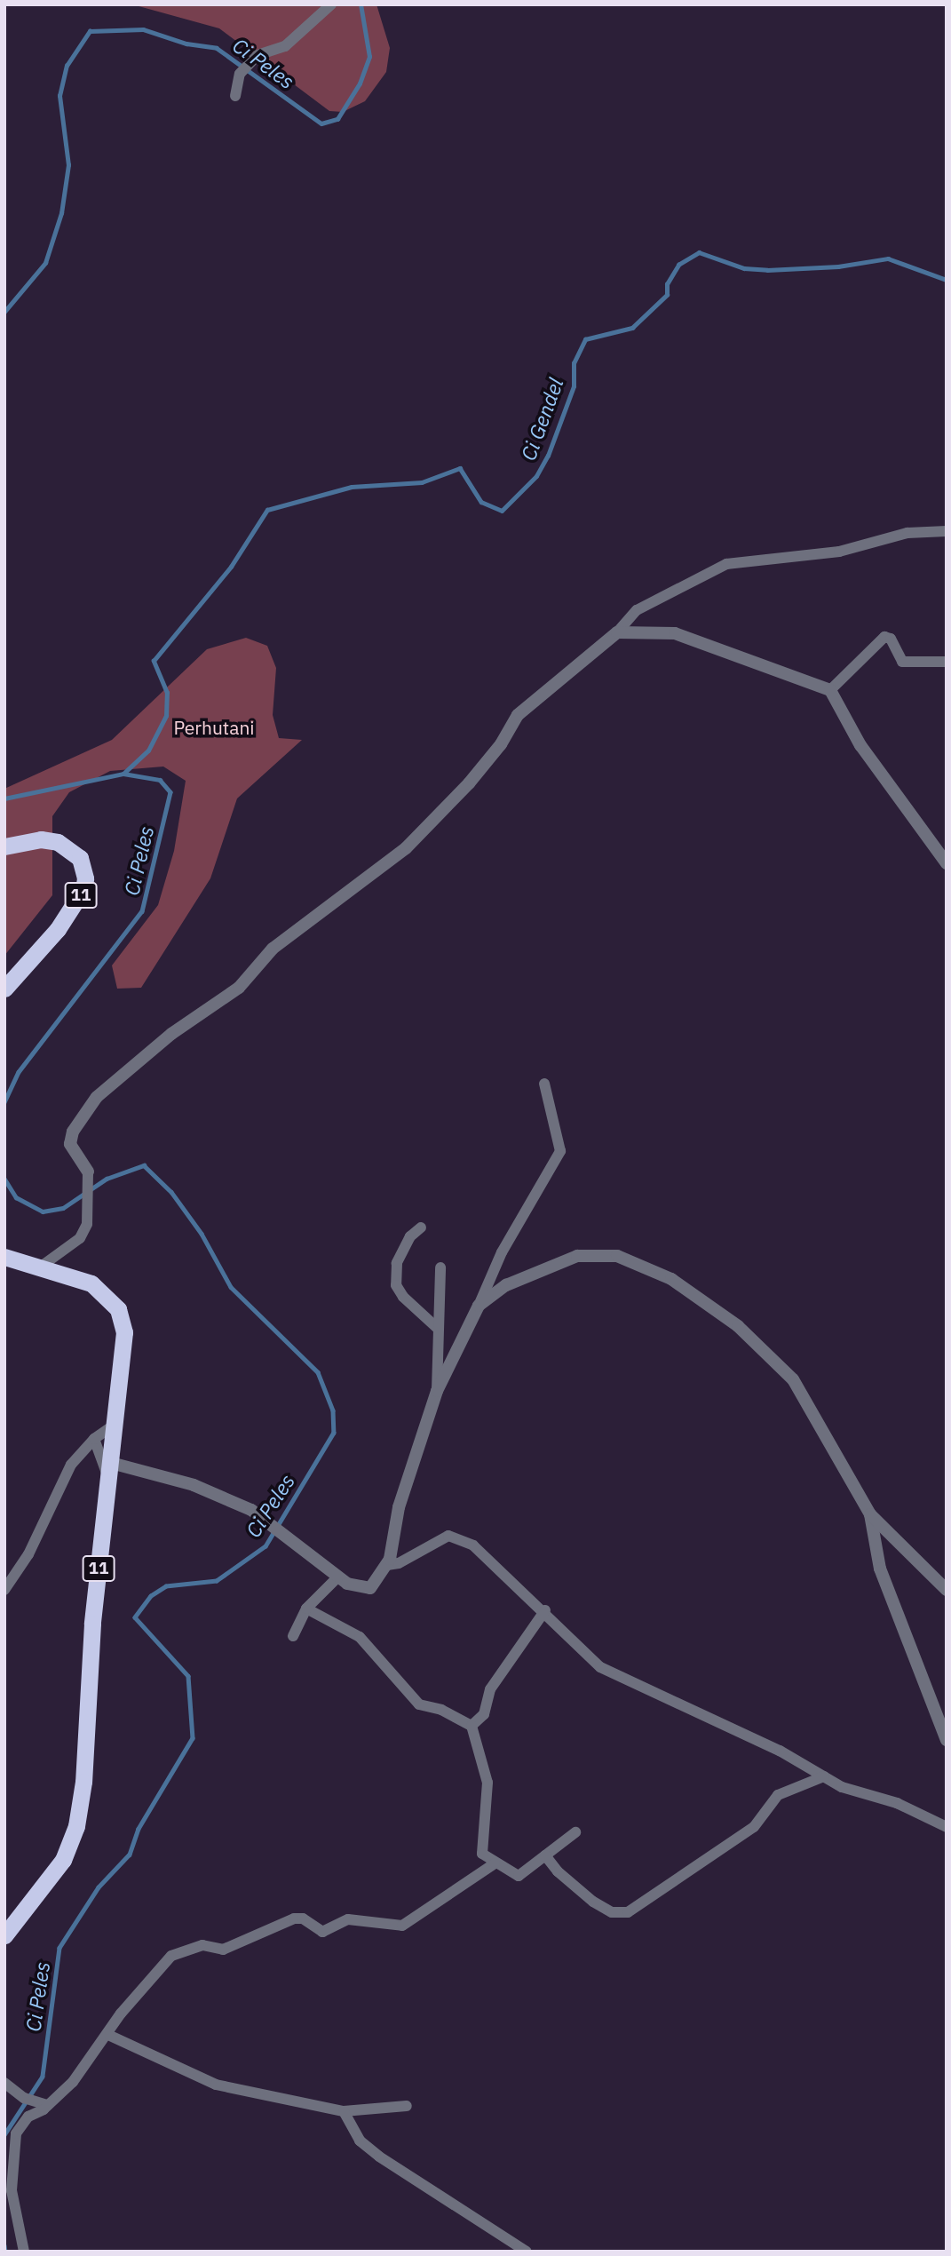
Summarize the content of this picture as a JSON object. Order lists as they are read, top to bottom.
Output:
{
  "streets": {
    "highway": ["11"]
  },
  "water": ["Ci Peles", "Ci Gendel"],
  "parks": ["Perhutani"]
}
